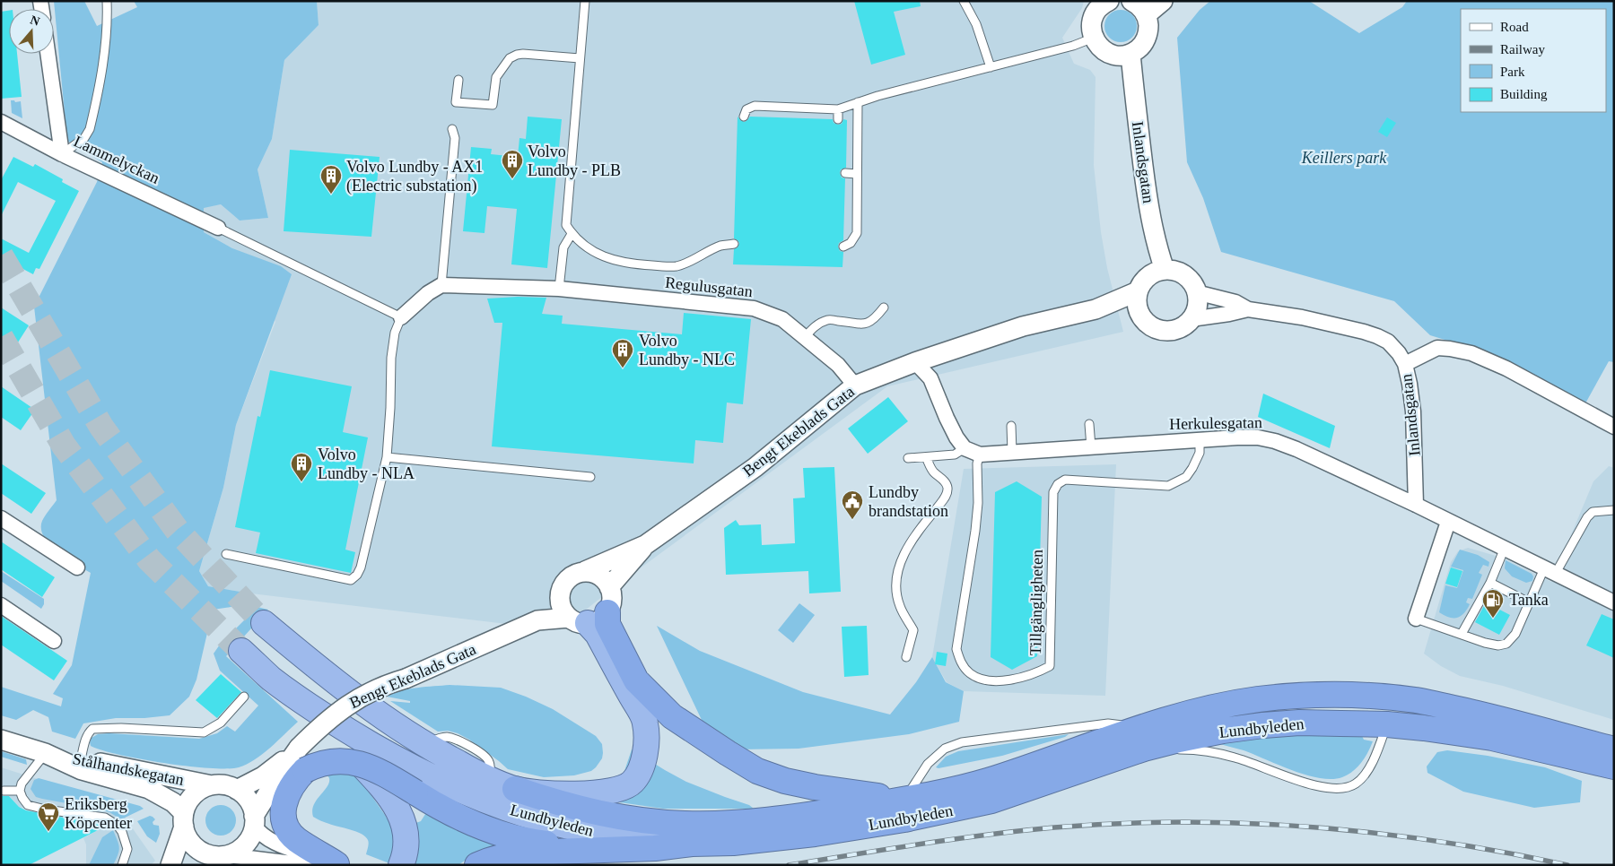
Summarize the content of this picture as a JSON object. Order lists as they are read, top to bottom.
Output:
{
  "streets": {
    "highway": ["Lundbyleden"],
    "street": [
      "Lammelyckan",
      "Inlandsgatan",
      "Regulusgatan",
      "Herkulesgatan",
      "Bengt Ekeblads Gata",
      "Stålhandskegatan"
    ],
    "lane": ["Tillgängligheten"]
  },
  "crossings": [
    ["Inlandsgatan", "Herkulesgatan"],
    ["Inlandsgatan", "Bengt Ekeblads Gata"],
    ["Regulusgatan", "Bengt Ekeblads Gata"],
    ["Herkulesgatan", "Tillgängligheten"],
    ["Bengt Ekeblads Gata", "Stålhandskegatan"]
  ],
  "parks": ["Keillers park"],
  "places": {
    "building": [
      "Volvo Lundby - PLB",
      "Volvo Lundby - AX1 (Electric substation)",
      "Volvo Lundby - NLC",
      "Volvo Lundby - NLA"
    ],
    "public building": ["Lundby brandstation"],
    "fuel station": ["Tanka"],
    "supermarket": ["Eriksberg Köpcenter"]
  },
  "legend": [
    "Road",
    "Railway",
    "Park",
    "Building"
  ],
  "north": "top"
}
